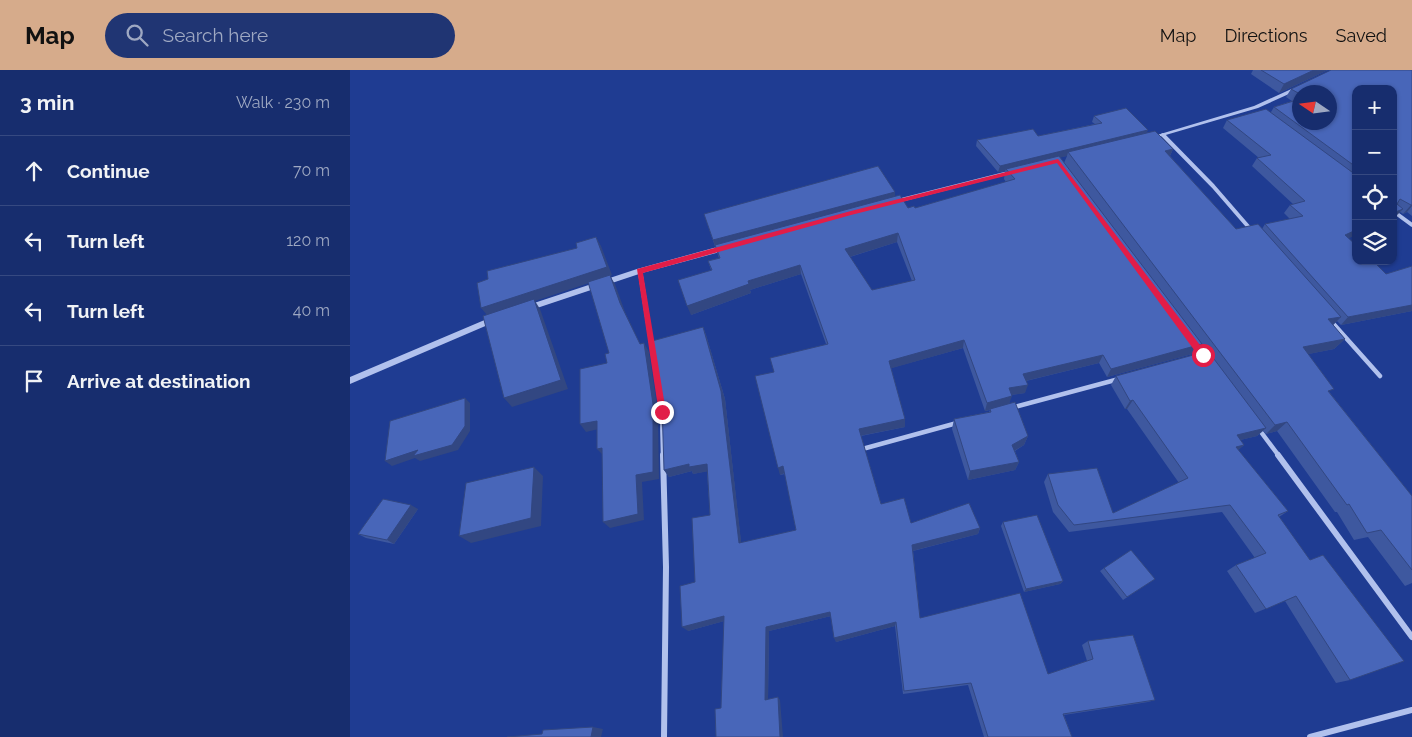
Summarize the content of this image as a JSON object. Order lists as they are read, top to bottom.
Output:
{
  "north": "left",
  "page": {
    "header": "Map",
    "search": "Search here",
    "nav": ["Map", "Directions", "Saved"],
    "heading": ["3 min", "Walk · 230 m"],
    "map_buttons": ["+", "−"],
    "list": [
      ["Continue", "70 m"],
      ["Turn left", "120 m"],
      ["Turn left", "40 m"],
      "Arrive at destination"
    ]
  }
}
